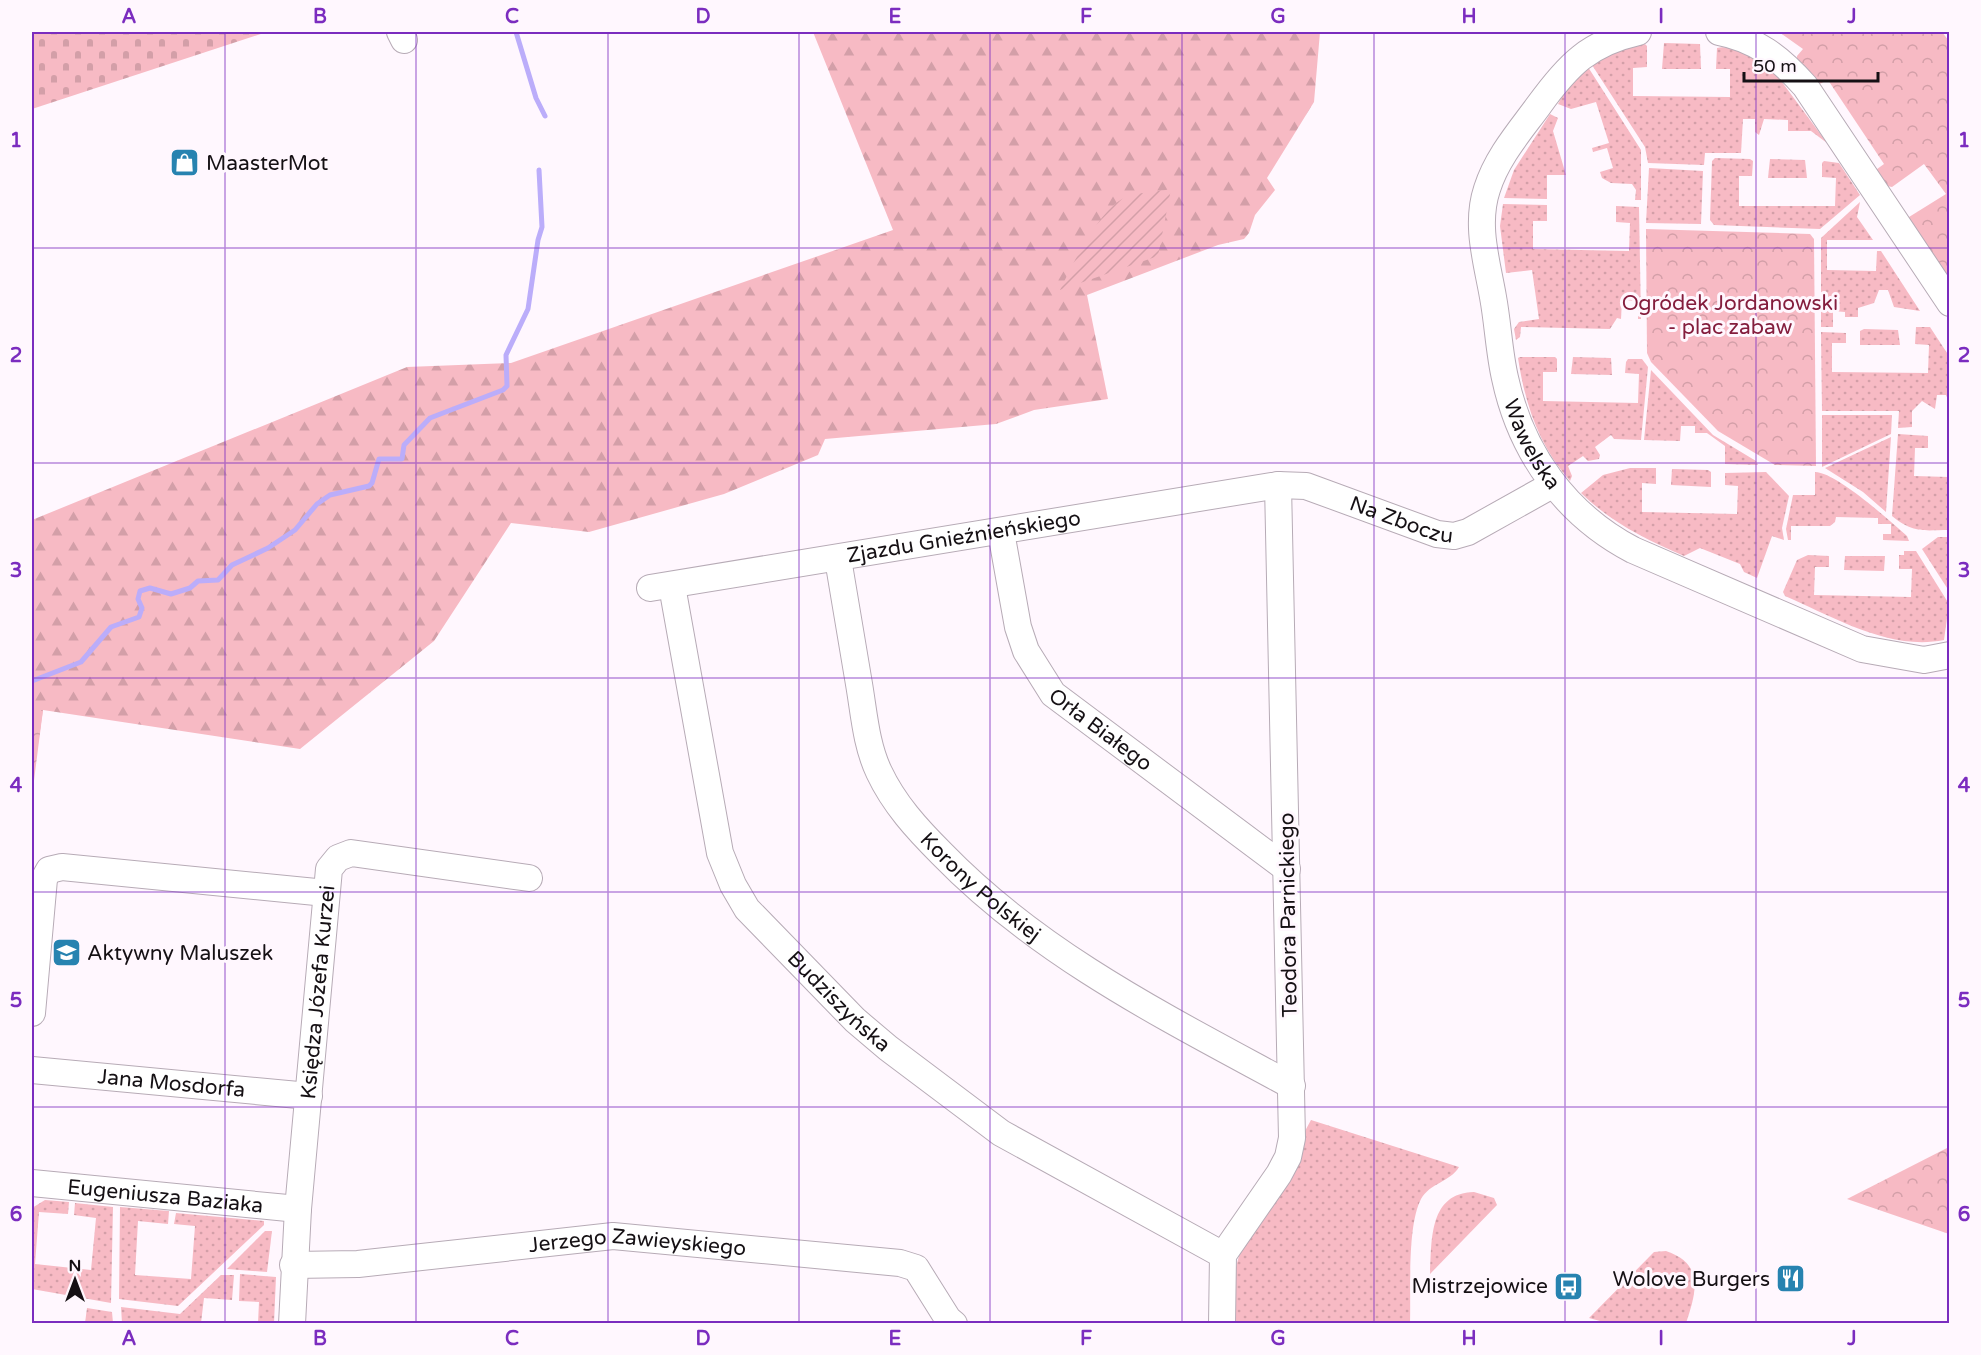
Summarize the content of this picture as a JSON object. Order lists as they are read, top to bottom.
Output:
{
  "streets": {
    "street": [
      "Wawelska",
      "Na Zboczu",
      "Zjazdu Gnieźnieńskiego",
      "Orła Białego",
      "Korony Polskiej",
      "Teodora Parnickiego",
      "Księdza Józefa Kurzei",
      "Budziszyńska",
      "Jana Mosdorfa",
      "Eugeniusza Baziaka",
      "Jerzego Zawieyskiego"
    ]
  },
  "crossings": [
    ["Wawelska", "Na Zboczu"],
    ["Na Zboczu", "Zjazdu Gnieźnieńskiego"],
    ["Na Zboczu", "Teodora Parnickiego"],
    ["Zjazdu Gnieźnieńskiego", "Orła Białego"],
    ["Zjazdu Gnieźnieńskiego", "Korony Polskiej"],
    ["Zjazdu Gnieźnieńskiego", "Teodora Parnickiego"],
    ["Zjazdu Gnieźnieńskiego", "Budziszyńska"],
    ["Orła Białego", "Teodora Parnickiego"],
    ["Korony Polskiej", "Teodora Parnickiego"],
    ["Teodora Parnickiego", "Budziszyńska"],
    ["Księdza Józefa Kurzei", "Jana Mosdorfa"],
    ["Księdza Józefa Kurzei", "Eugeniusza Baziaka"],
    ["Księdza Józefa Kurzei", "Jerzego Zawieyskiego"]
  ],
  "parks": ["Ogródek Jordanowski - plac zabaw"],
  "places": {
    "shop": ["MaasterMot"],
    "school or university": ["Aktywny Maluszek"],
    "restaurant": ["Wolove Burgers"],
    "bus stop": ["Mistrzejowice"]
  },
  "scale_bar": "50 m",
  "north": "top",
  "grid": {
    "columns": [
      "A",
      "B",
      "C",
      "D",
      "E",
      "F",
      "G",
      "H",
      "I",
      "J"
    ],
    "rows": [
      "1",
      "2",
      "3",
      "4",
      "5",
      "6"
    ]
  }
}
